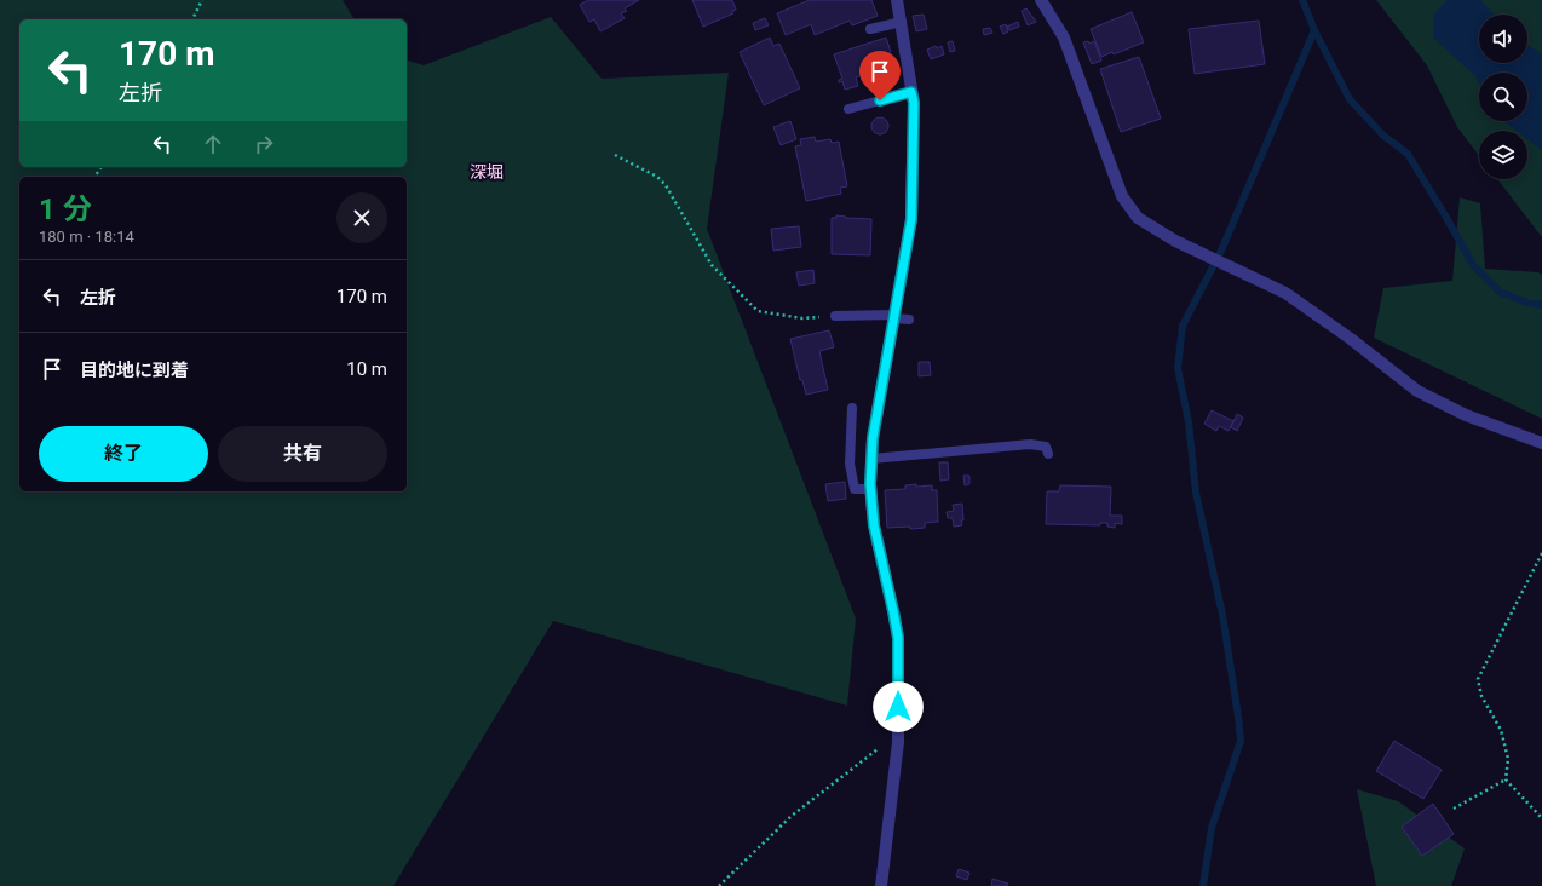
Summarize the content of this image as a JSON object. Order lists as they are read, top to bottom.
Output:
{
  "districts": ["深堀"],
  "page": {
    "turn": ["170 m", "左折"],
    "heading": ["1 分", "180 m · 18:14"],
    "list": [
      {
        "name": "左折",
        "value": "170 m"
      },
      {
        "name": "目的地に到着",
        "value": "10 m"
      }
    ],
    "buttons": ["終了", "共有"]
  }
}
